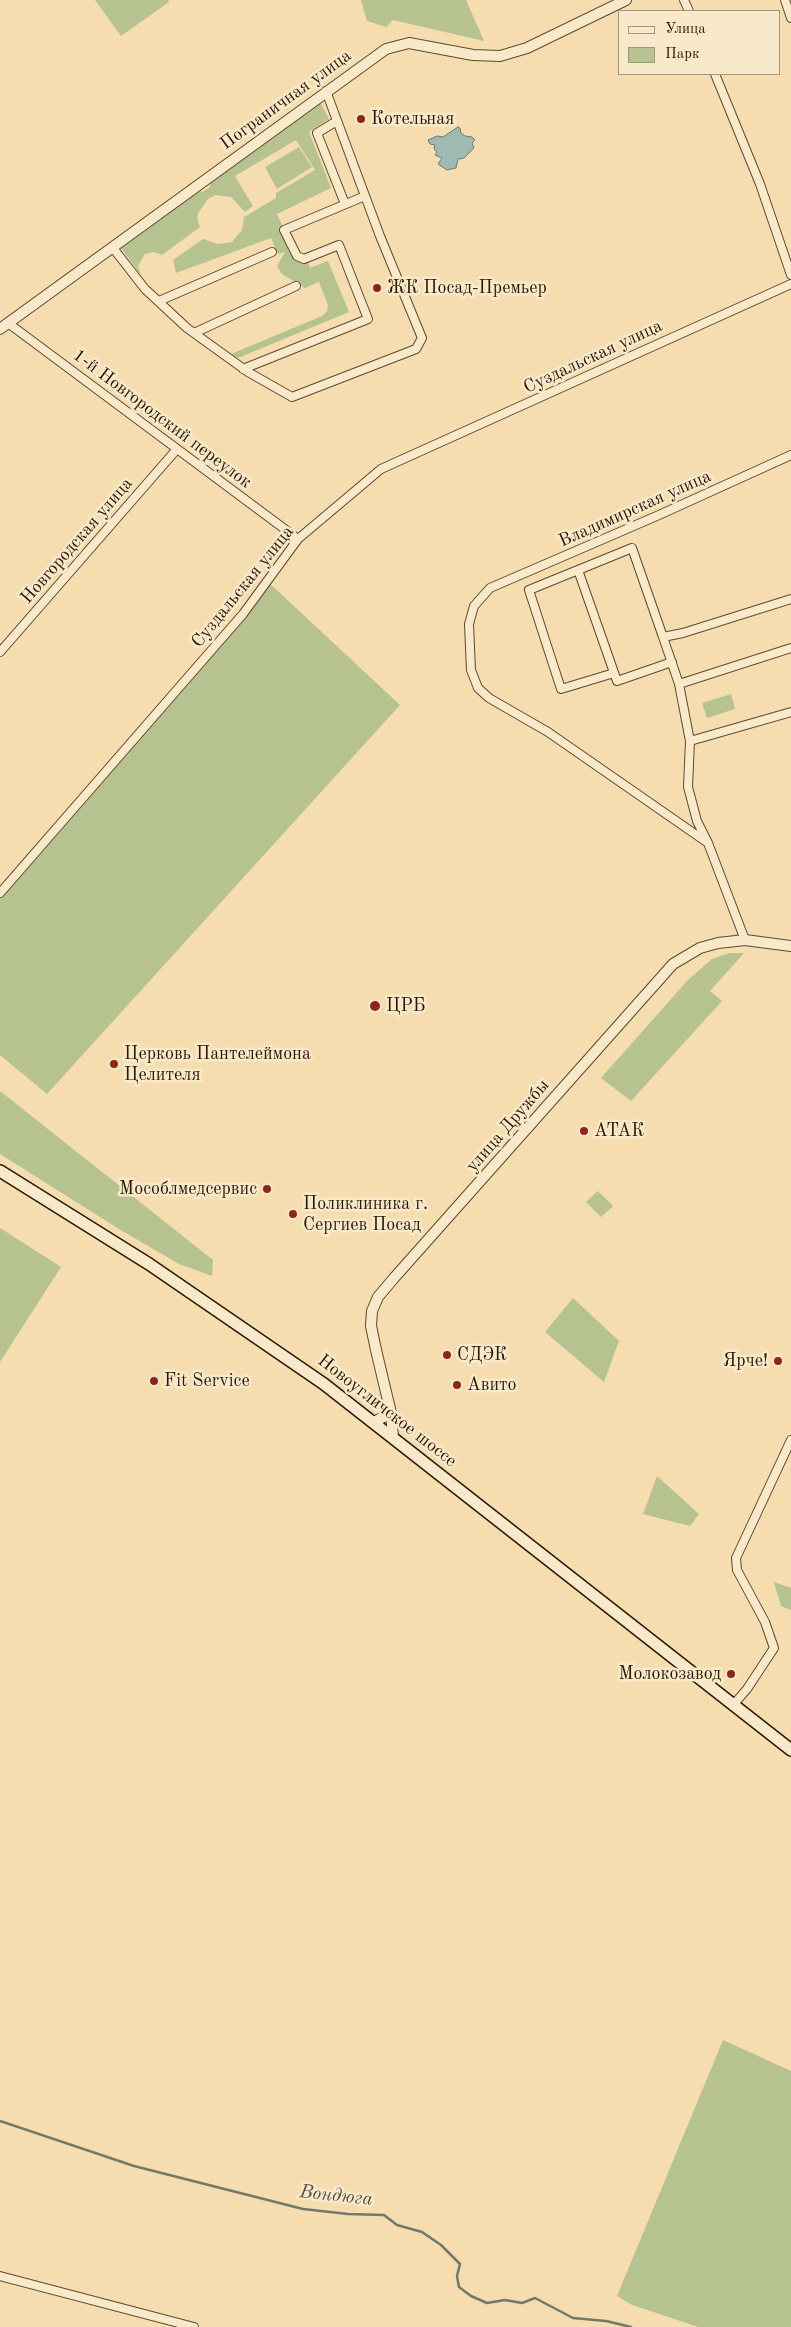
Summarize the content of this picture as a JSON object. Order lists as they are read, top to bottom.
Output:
{
  "streets": {
    "main road": ["Новоугличское шоссе"],
    "street": [
      "Пограничная улица",
      "Суздальская улица",
      "1-й Новгородский переулок",
      "Владимирская улица",
      "Новгородская улица",
      "улица Дружбы"
    ]
  },
  "crossings": [
    ["Пограничная улица", "1-й Новгородский переулок"],
    ["Суздальская улица", "1-й Новгородский переулок"],
    ["1-й Новгородский переулок", "Новгородская улица"],
    ["улица Дружбы", "Новоугличское шоссе"]
  ],
  "water": ["Вондюга"],
  "places": [
    "Котельная",
    "ЖК Посад-Премьер",
    "ЦРБ",
    "Церковь Пантелеймона Целителя",
    "АТАК",
    "Мособлмедсервис",
    "Поликлиника г. Сергиев Посад",
    "СДЭК",
    "Ярче!",
    "Fit Service",
    "Авито",
    "Молокозавод"
  ],
  "legend": ["Улица", "Парк"]
}
